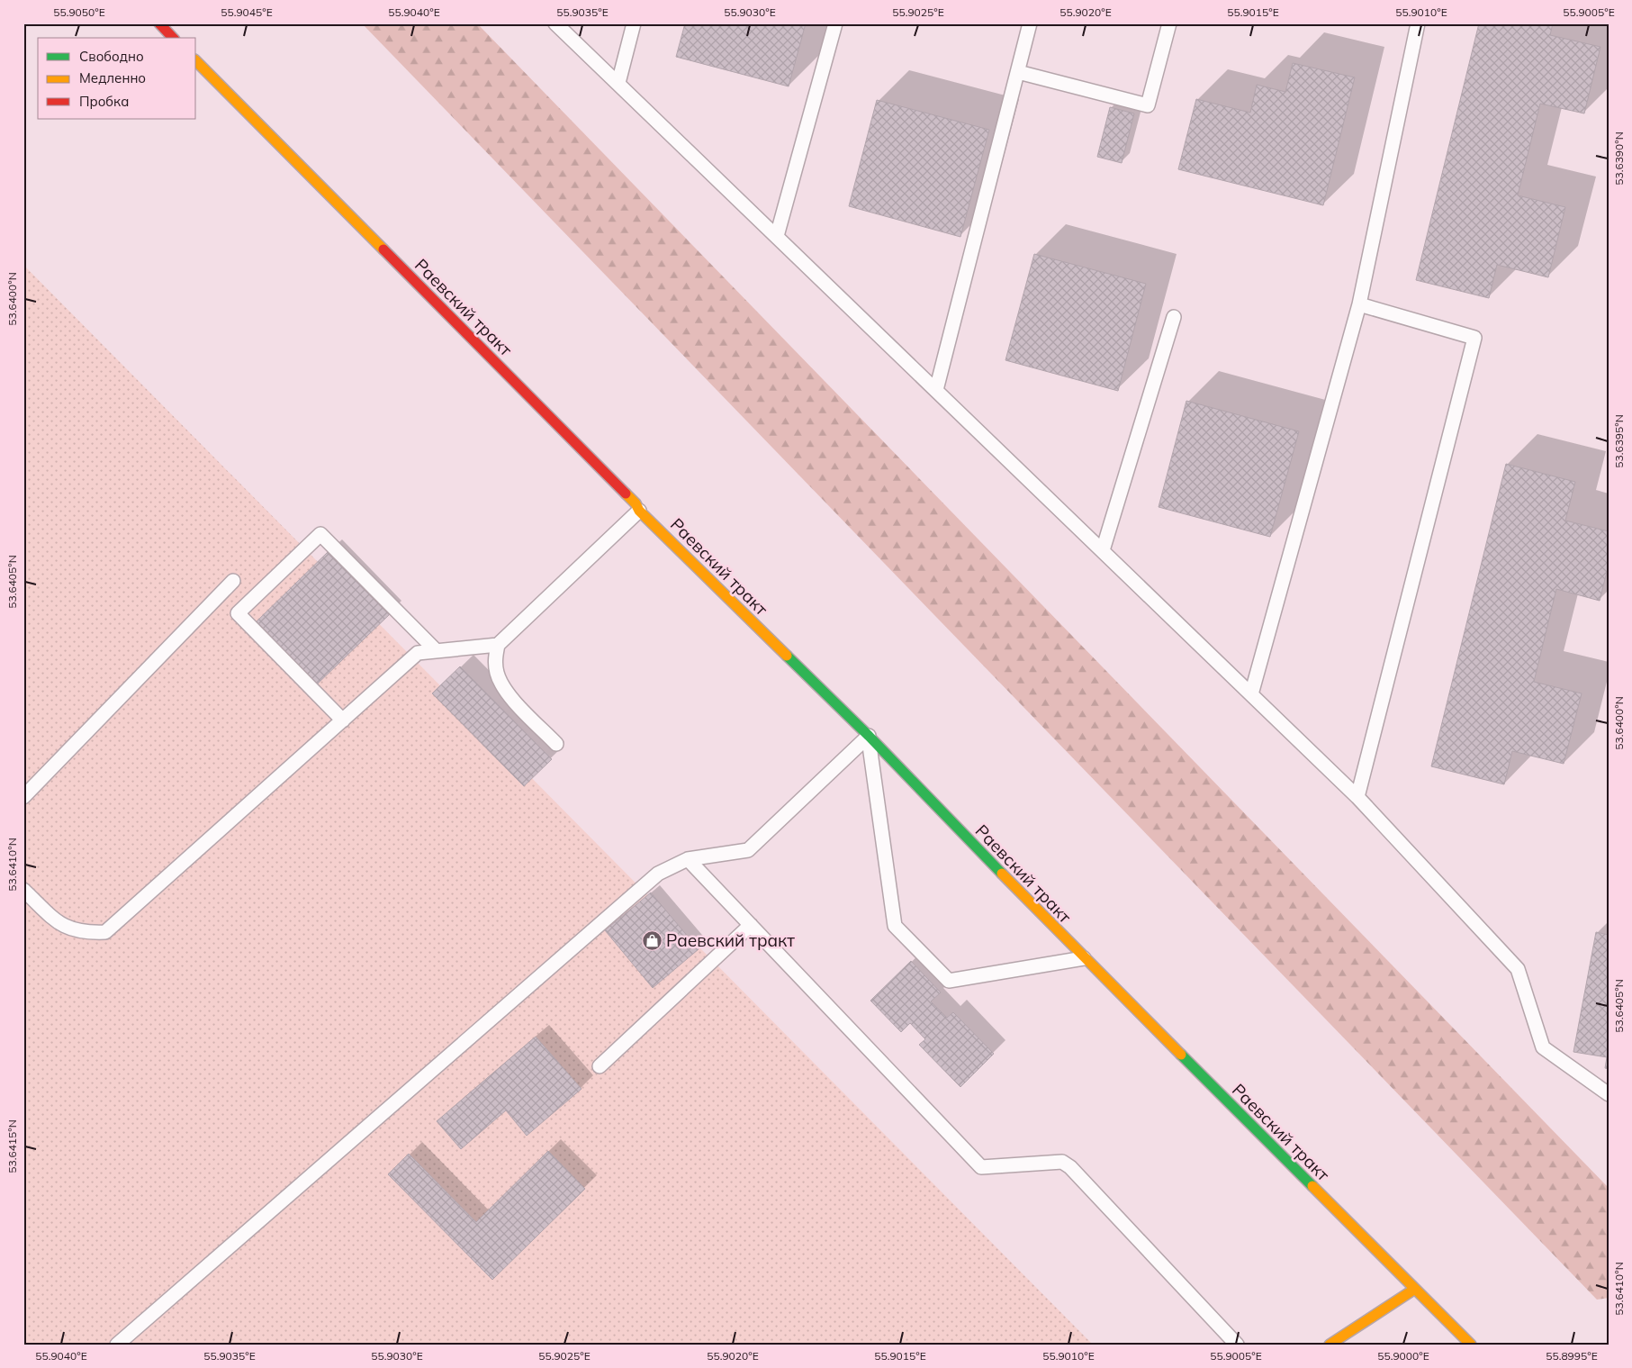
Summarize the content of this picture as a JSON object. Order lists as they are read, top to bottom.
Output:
{
  "streets": {
    "main road": ["Раевский тракт"]
  },
  "places": {
    "shop": ["Раевский тракт"]
  },
  "legend": ["Свободно", "Медленно", "Пробка"],
  "coordinates": [
    "55.9050°E",
    "55.9045°E",
    "55.9040°E",
    "55.9035°E",
    "55.9030°E",
    "55.9025°E",
    "55.9020°E",
    "55.9015°E",
    "55.9010°E",
    "55.9005°E",
    "53.6390°N",
    "53.6400°N",
    "53.6395°N",
    "53.6405°N",
    "53.6410°N",
    "53.6415°N",
    "55.9000°E",
    "55.8995°E"
  ]
}
